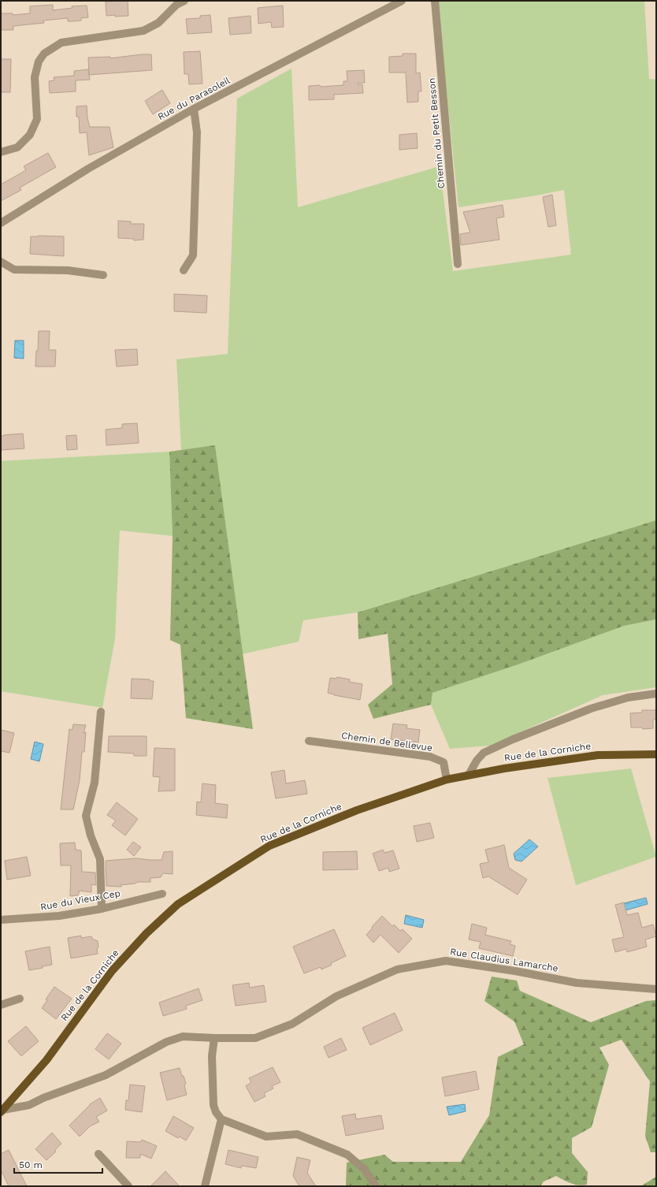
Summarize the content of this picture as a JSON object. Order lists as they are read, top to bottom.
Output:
{
  "streets": {
    "main road": ["Rue de la Corniche"],
    "street": [
      "Rue du Parasoleil",
      "Chemin du Petit Besson",
      "Chemin de Bellevue",
      "Rue du Vieux Cep",
      "Rue Claudius Lamarche"
    ]
  },
  "crossings": [
    ["Chemin de Bellevue", "Rue de la Corniche"],
    ["Rue de la Corniche", "Rue Claudius Lamarche"]
  ],
  "scale_bar": "50 m"
}
